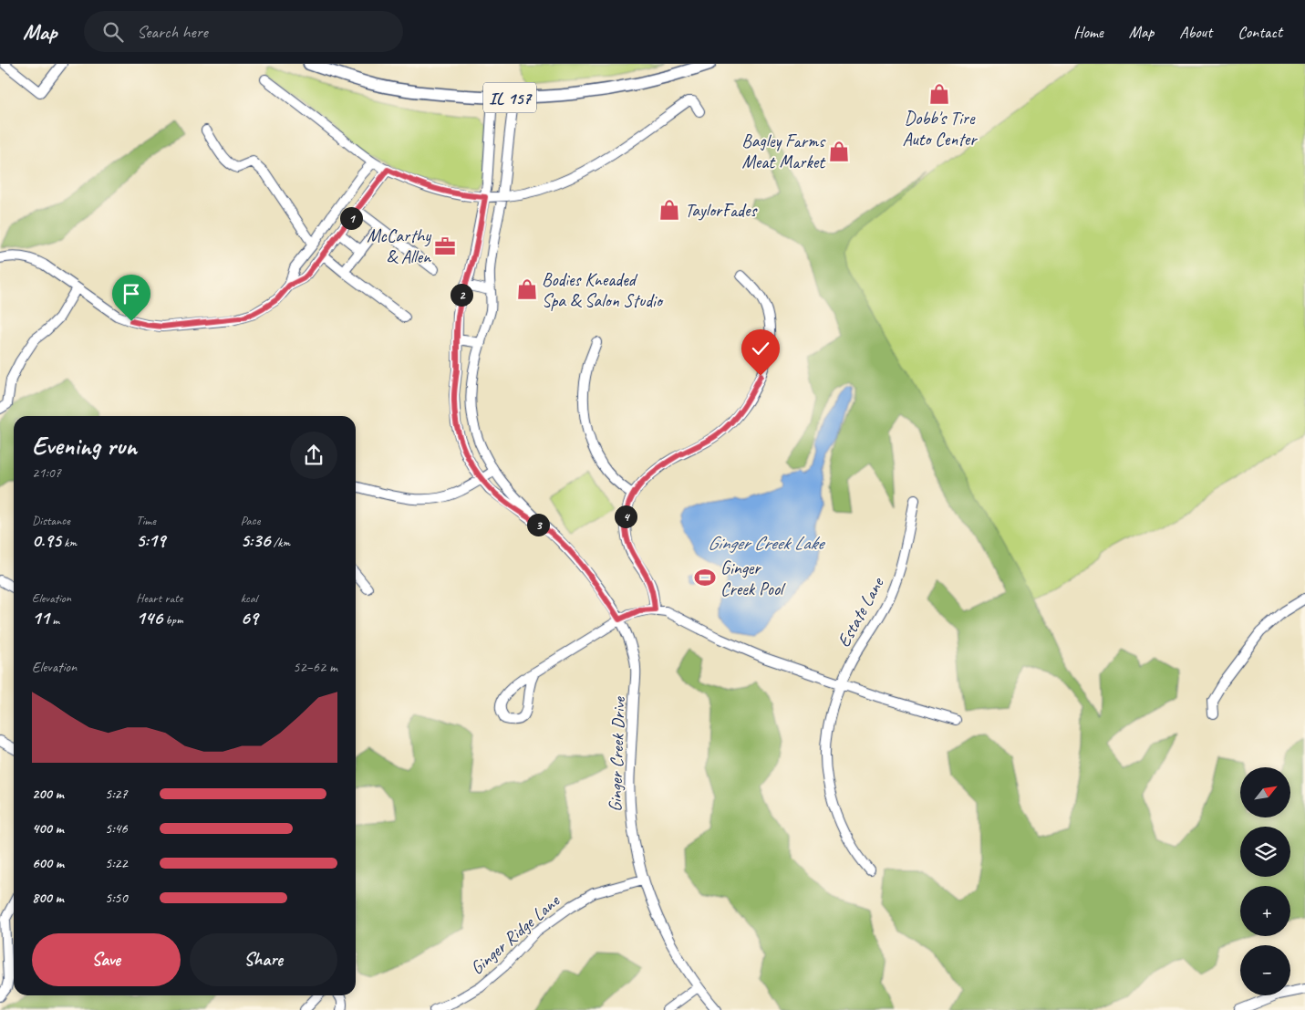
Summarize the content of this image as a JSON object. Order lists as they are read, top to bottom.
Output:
{
  "streets": {
    "main road": ["IL 157"],
    "street": ["Estate Lane", "Ginger Creek Drive", "Ginger Ridge Lane"]
  },
  "crossings": [
    ["IL 157", "Ginger Creek Drive"],
    ["Ginger Creek Drive", "Ginger Ridge Lane"]
  ],
  "water": ["Ginger Creek Lake"],
  "places": {
    "shop": [
      "Dobb's Tire Auto Center",
      "Bagley Farms Meat Market",
      "TaylorFades",
      "Bodies Kneaded Spa & Salon Studio"
    ],
    "office": ["McCarthy & Allen"],
    "sports": ["Ginger Creek Pool"]
  },
  "north": "top right",
  "page": {
    "header": "Map",
    "search": "Search here",
    "nav": [
      "Home",
      "Map",
      "About",
      "Contact"
    ],
    "pins": [
      "1",
      "2",
      "4",
      "3"
    ],
    "heading": ["Evening run", "21:07"],
    "stats": [
      ["Distance", "0.95 km"],
      ["Time", "5:19"],
      ["Pace", "5:36 /km"],
      ["Elevation", "11 m"],
      ["Heart rate", "146 bpm"],
      ["kcal", "69"]
    ],
    "chart": ["Elevation", "52–62 m"],
    "map_buttons": ["+", "−"],
    "list": [
      {
        "name": "200 m",
        "note": "5:27"
      },
      {
        "name": "400 m",
        "note": "5:46"
      },
      {
        "name": "600 m",
        "note": "5:22"
      },
      {
        "name": "800 m",
        "note": "5:50"
      }
    ],
    "buttons": ["Save", "Share"]
  }
}
